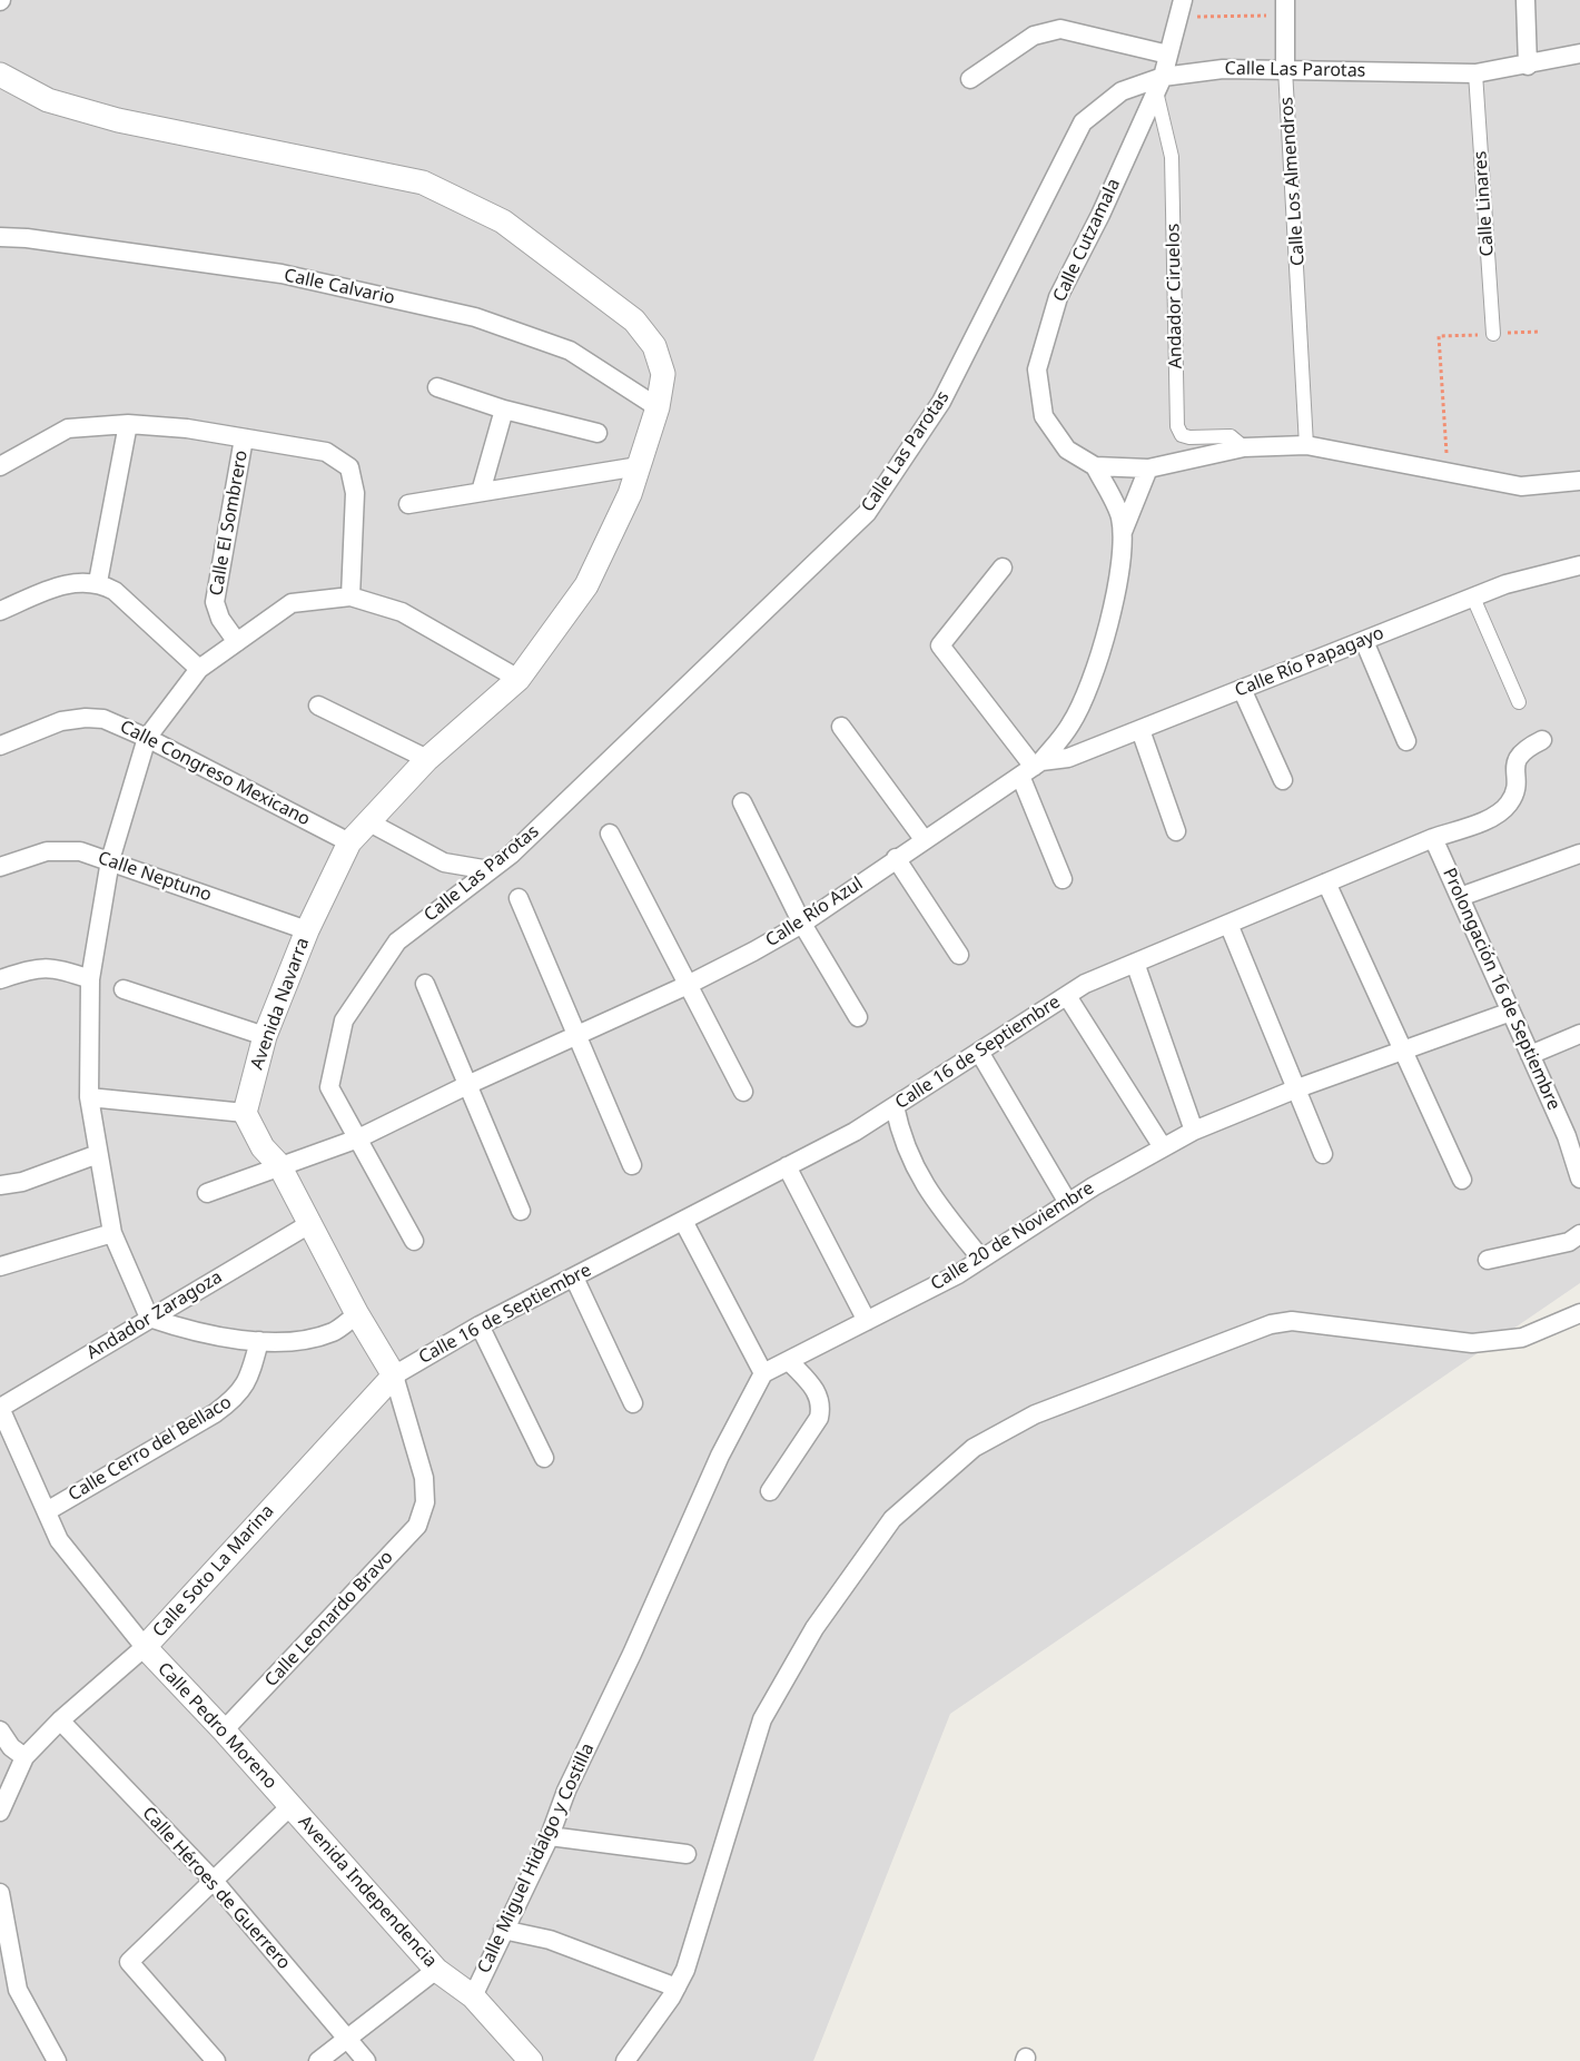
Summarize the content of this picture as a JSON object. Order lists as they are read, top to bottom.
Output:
{
  "streets": {
    "street": [
      "Calle Las Parotas",
      "Calle Los Almendros",
      "Calle Linares",
      "Calle Cutzamala",
      "Calle Calvario",
      "Andador Ciruelos",
      "Calle El Sombrero",
      "Calle Río Papagayo",
      "Calle Congreso Mexicano",
      "Calle Neptuno",
      "Calle Río Azul",
      "Prolongación 16 de Septiembre",
      "Avenida Navarra",
      "Calle 16 de Septiembre",
      "Calle 20 de Noviembre",
      "Andador Zaragoza",
      "Calle Cerro del Bellaco",
      "Calle Soto La Marina",
      "Calle Leonardo Bravo",
      "Calle Pedro Moreno",
      "Calle Miguel Hidalgo y Costilla",
      "Calle Héroes de Guerrero",
      "Avenida Independencia"
    ]
  },
  "crossings": [
    ["Calle Las Parotas", "Calle Los Almendros"],
    ["Calle Las Parotas", "Calle Linares"],
    ["Calle Las Parotas", "Calle Cutzamala"],
    ["Calle Las Parotas", "Andador Ciruelos"],
    ["Calle Las Parotas", "Calle Río Azul"],
    ["Calle Cutzamala", "Andador Ciruelos"],
    ["Calle Cutzamala", "Calle Río Azul"],
    ["Calle Calvario", "Avenida Navarra"],
    ["Calle Río Papagayo", "Calle Río Azul"],
    ["Calle Congreso Mexicano", "Avenida Navarra"],
    ["Calle Neptuno", "Avenida Navarra"],
    ["Prolongación 16 de Septiembre", "Calle 16 de Septiembre"],
    ["Prolongación 16 de Septiembre", "Calle 20 de Noviembre"],
    ["Calle 16 de Septiembre", "Calle Soto La Marina"],
    ["Calle 16 de Septiembre", "Calle Leonardo Bravo"],
    ["Calle 20 de Noviembre", "Calle Miguel Hidalgo y Costilla"],
    ["Andador Zaragoza", "Calle Pedro Moreno"],
    ["Calle Cerro del Bellaco", "Calle Pedro Moreno"],
    ["Calle Soto La Marina", "Calle Leonardo Bravo"],
    ["Calle Soto La Marina", "Calle Pedro Moreno"],
    ["Calle Soto La Marina", "Calle Héroes de Guerrero"],
    ["Calle Leonardo Bravo", "Calle Pedro Moreno"],
    ["Calle Pedro Moreno", "Avenida Independencia"],
    ["Calle Miguel Hidalgo y Costilla", "Avenida Independencia"]
  ]
}
